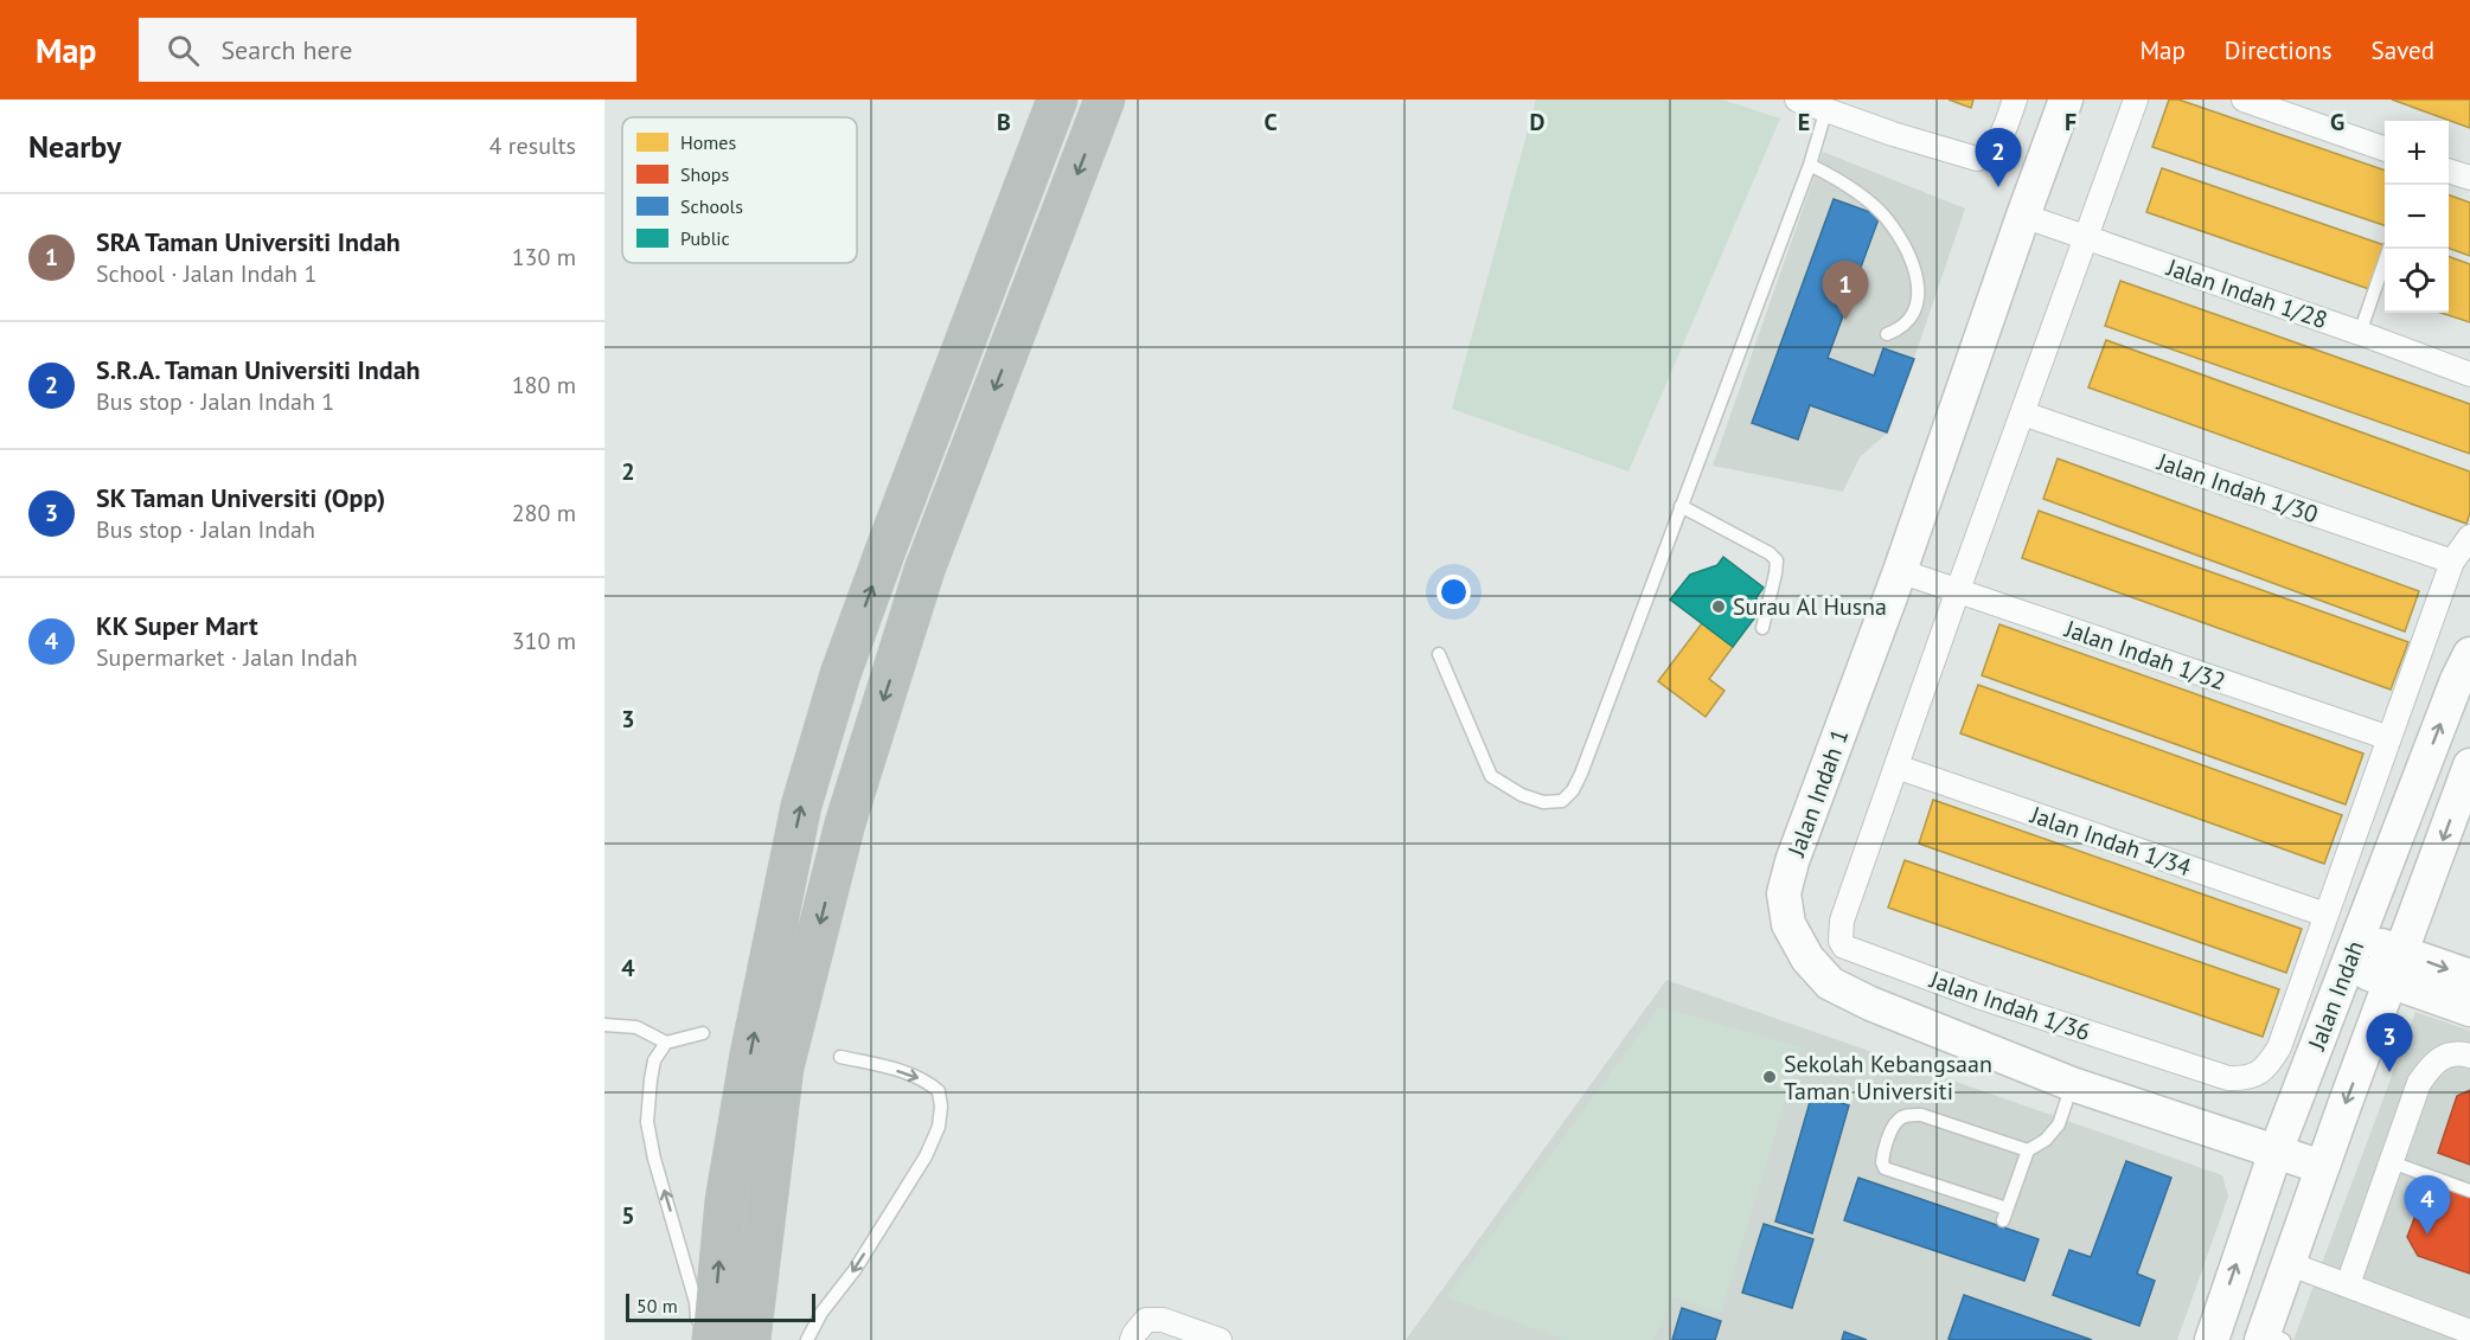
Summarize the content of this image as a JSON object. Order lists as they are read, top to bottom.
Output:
{
  "streets": {
    "street": [
      "Jalan Indah 1/28",
      "Jalan Indah 1/30",
      "Jalan Indah 1/32",
      "Jalan Indah 1",
      "Jalan Indah 1/34",
      "Jalan Indah",
      "Jalan Indah 1/36"
    ]
  },
  "crossings": [
    ["Jalan Indah 1/28", "Jalan Indah 1"],
    ["Jalan Indah 1/28", "Jalan Indah 1/36"],
    ["Jalan Indah 1/30", "Jalan Indah 1/36"],
    ["Jalan Indah 1/32", "Jalan Indah 1"],
    ["Jalan Indah 1/32", "Jalan Indah 1/36"],
    ["Jalan Indah 1", "Jalan Indah"],
    ["Jalan Indah 1/34", "Jalan Indah 1/36"]
  ],
  "places": ["Surau Al Husna", "Sekolah Kebangsaan Taman Universiti"],
  "legend": [
    "Homes",
    "Shops",
    "Schools",
    "Public"
  ],
  "scale_bar": "50 m",
  "page": {
    "header": "Map",
    "search": "Search here",
    "nav": ["Map", "Directions", "Saved"],
    "heading": ["Nearby", "4 results"],
    "map_buttons": ["+", "−"],
    "pins": [
      "2",
      "1",
      "3",
      "4"
    ],
    "list": [
      {
        "mark": "1",
        "name": "SRA Taman Universiti Indah",
        "note": "School · Jalan Indah 1",
        "value": "130 m"
      },
      {
        "mark": "2",
        "name": "S.R.A. Taman Universiti Indah",
        "note": "Bus stop · Jalan Indah 1",
        "value": "180 m"
      },
      {
        "mark": "3",
        "name": "SK Taman Universiti (Opp)",
        "note": "Bus stop · Jalan Indah",
        "value": "280 m"
      },
      {
        "mark": "4",
        "name": "KK Super Mart",
        "note": "Supermarket · Jalan Indah",
        "value": "310 m"
      }
    ],
    "scale": "50 m"
  },
  "grid": {
    "columns": [
      "B",
      "C",
      "D",
      "E",
      "F",
      "G"
    ],
    "rows": [
      "2",
      "3",
      "4",
      "5"
    ]
  }
}
